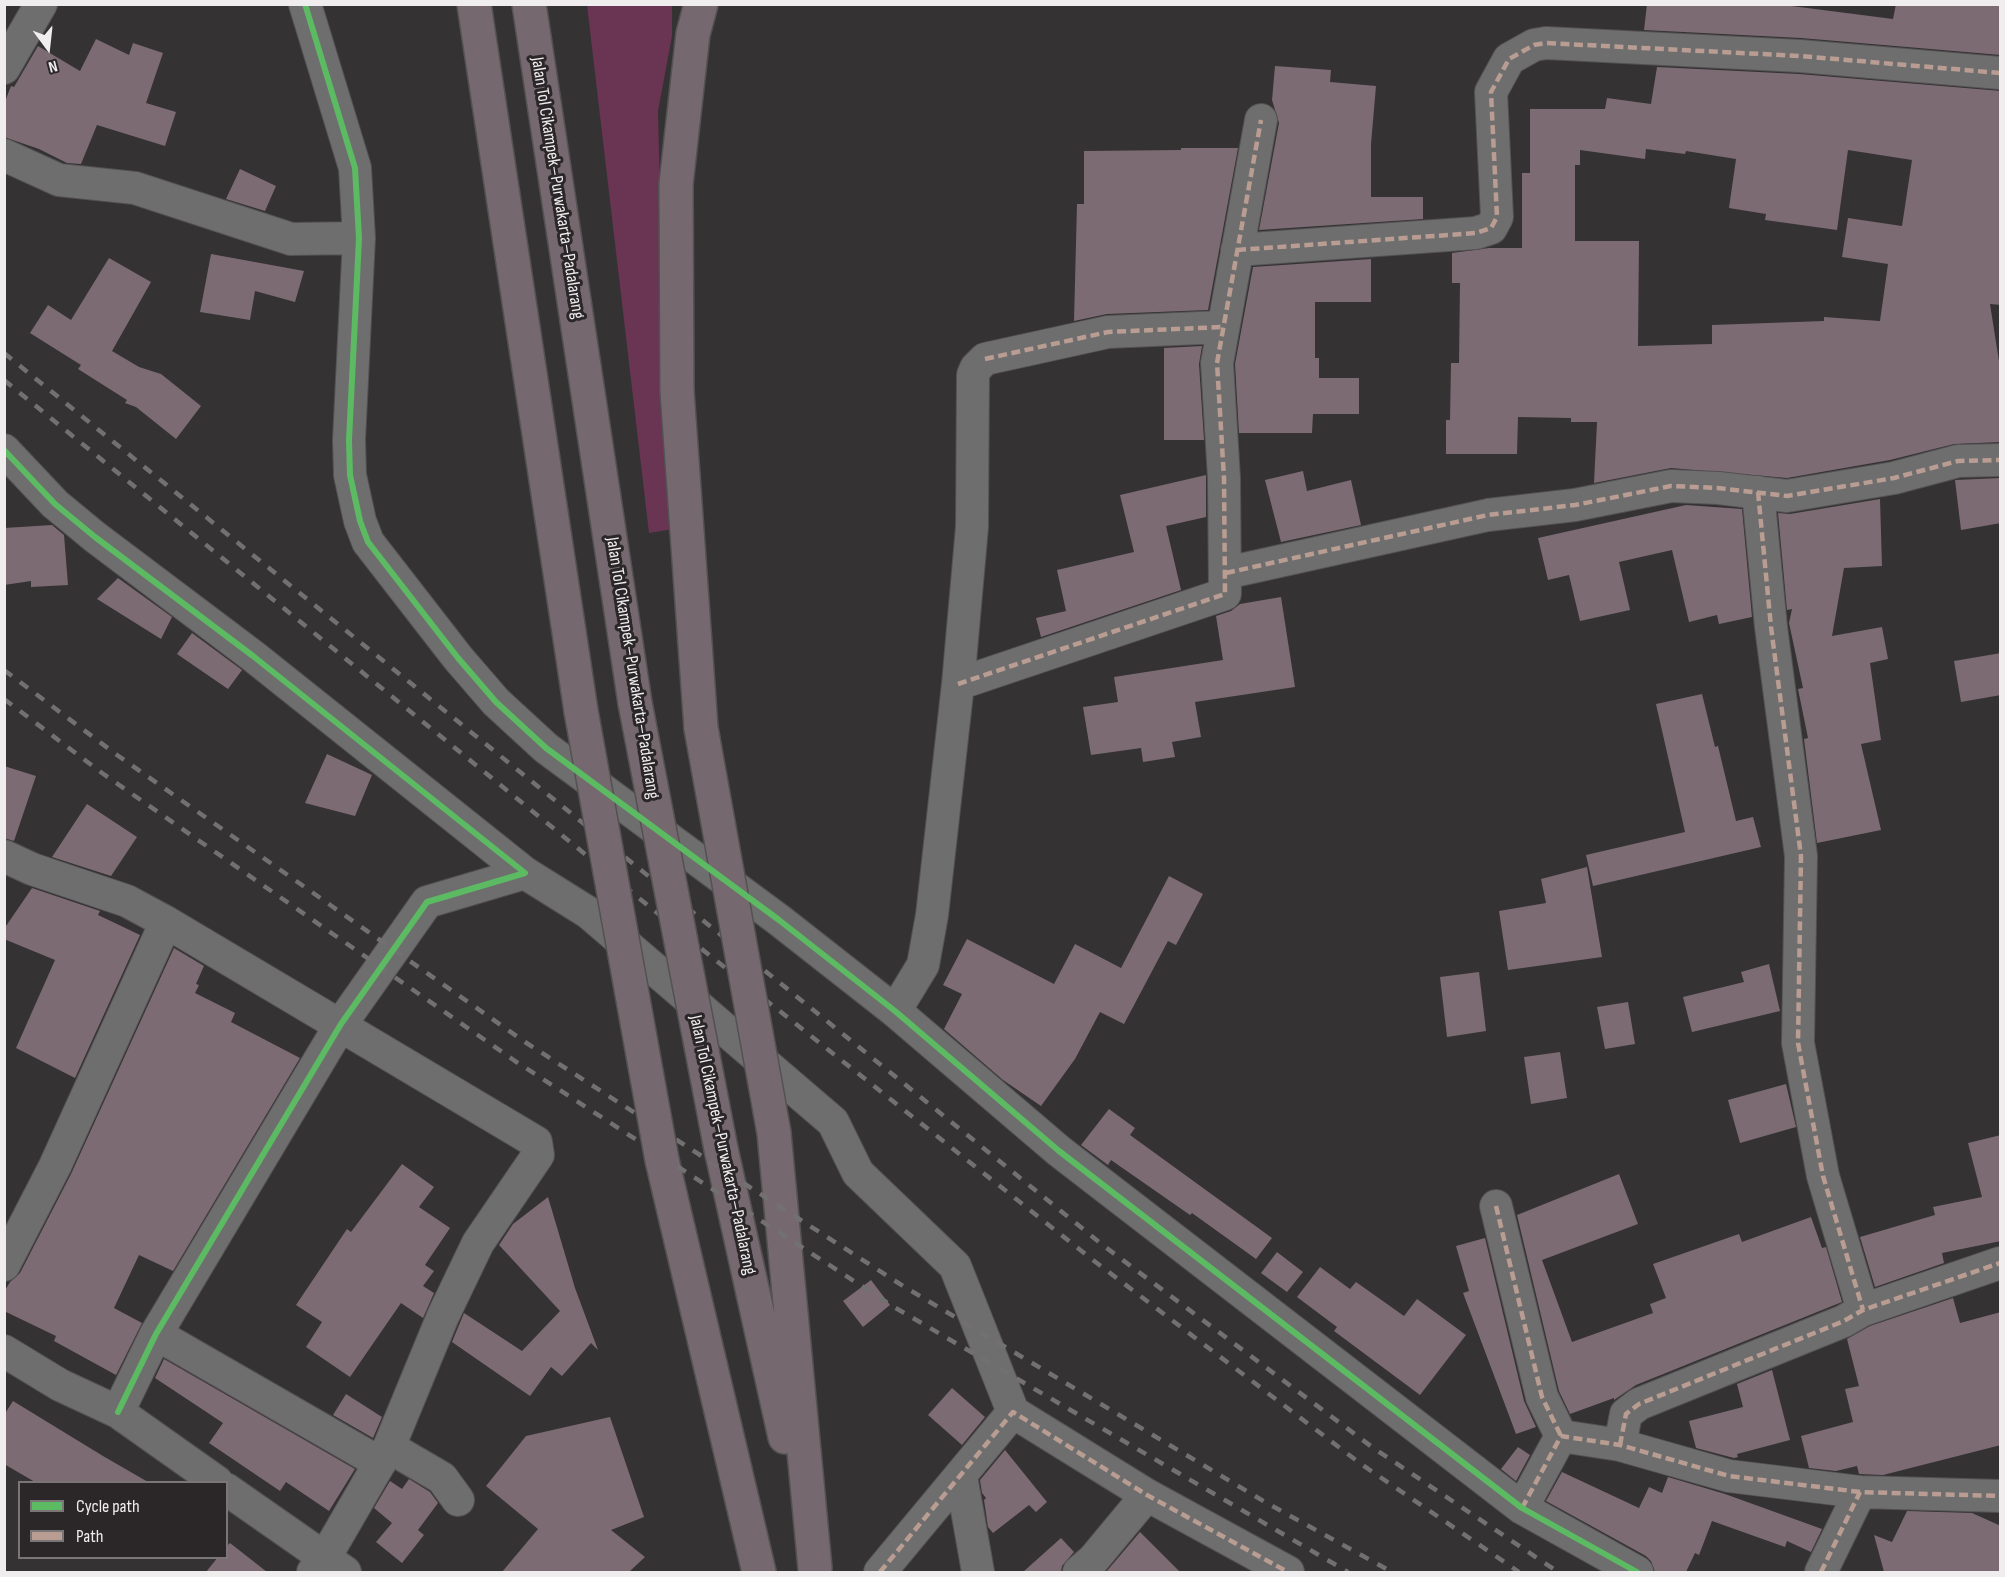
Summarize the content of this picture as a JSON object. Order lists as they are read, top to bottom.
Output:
{
  "streets": {
    "highway": ["Jalan Tol Cikampek–Purwakarta–Padalarang"]
  },
  "legend": ["Cycle path", "Path"],
  "north": "bottom"
}
